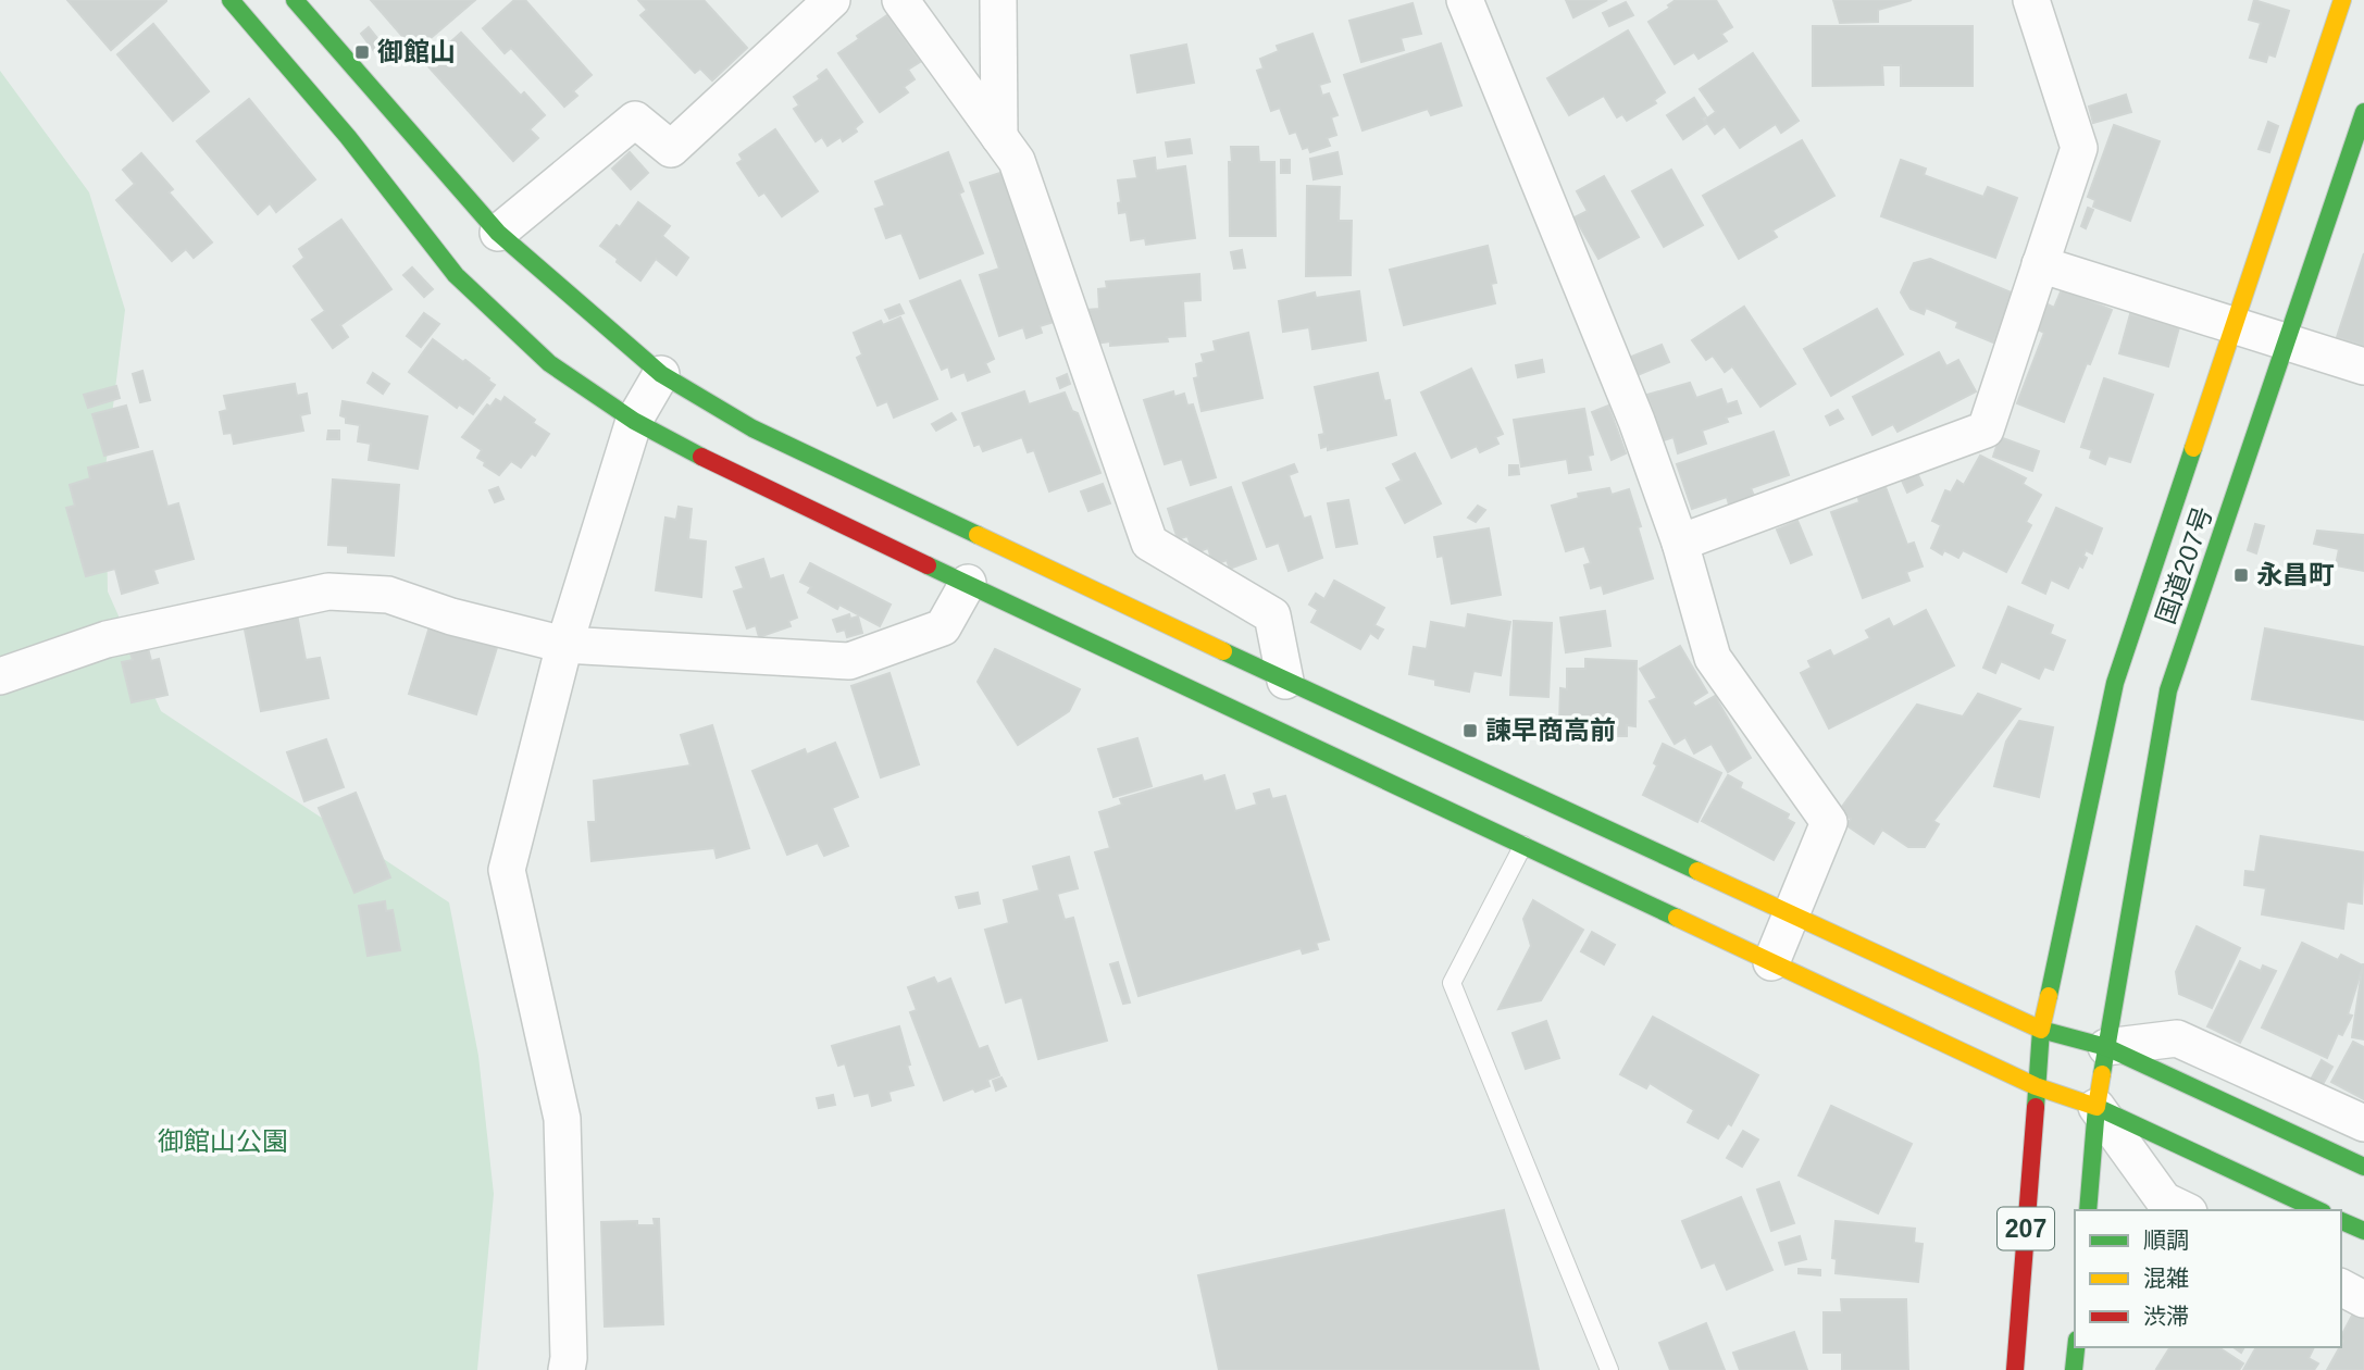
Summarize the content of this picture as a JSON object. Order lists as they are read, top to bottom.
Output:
{
  "streets": {
    "main road": ["国道207号", "207"]
  },
  "parks": ["御館山公園"],
  "places": {
    "transit": ["御館山", "永昌町", "諫早商高前"]
  },
  "legend": ["順調", "混雑", "渋滞"]
}
